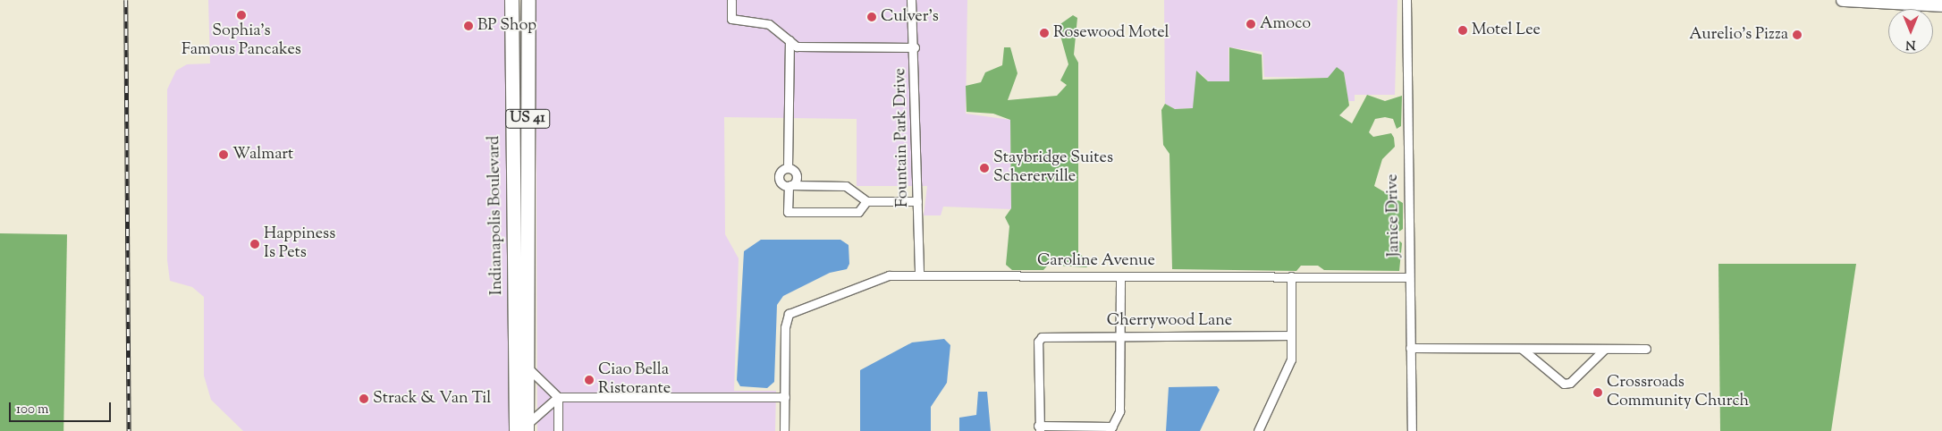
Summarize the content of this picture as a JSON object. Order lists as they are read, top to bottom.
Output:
{
  "streets": {
    "highway": ["US 41", "Indianapolis Boulevard"],
    "street": [
      "Fountain Park Drive",
      "Janice Drive",
      "Caroline Avenue",
      "Cherrywood Lane"
    ]
  },
  "crossings": [
    ["Fountain Park Drive", "Caroline Avenue"],
    ["Janice Drive", "Caroline Avenue"]
  ],
  "places": [
    "Sophia's Famous Pancakes",
    "Culver's",
    "Amoco",
    "BP Shop",
    "Motel Lee",
    "Rosewood Motel",
    "Aurelio's Pizza",
    "Walmart",
    "Staybridge Suites Schererville",
    "Happiness Is Pets",
    "Ciao Bella Ristorante",
    "Crossroads Community Church",
    "Strack & Van Til"
  ],
  "scale_bar": "100 m",
  "north": "bottom"
}
